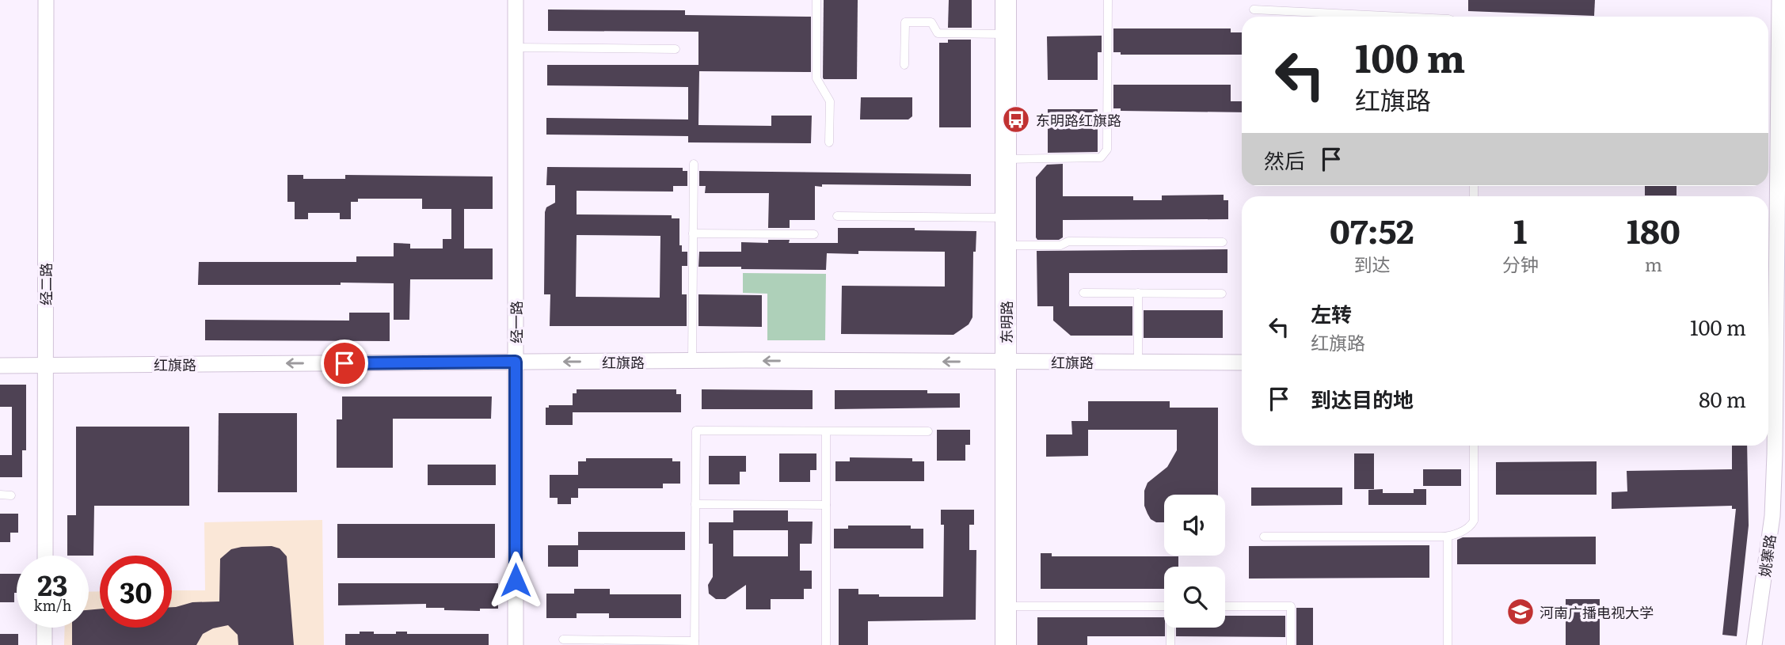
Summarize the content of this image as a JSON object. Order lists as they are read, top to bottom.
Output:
{
  "streets": {
    "street": [
      "经二路",
      "经一路",
      "东明路",
      "红旗路",
      "姚寨路"
    ]
  },
  "crossings": [
    ["经二路", "红旗路"],
    ["经一路", "红旗路"],
    ["东明路", "红旗路"]
  ],
  "one_way": ["红旗路"],
  "places": {
    "bus stop": ["东明路红旗路"],
    "school or university": ["河南广播电视大学"]
  },
  "page": {
    "turn": ["100 m", "红旗路"],
    "then": "然后",
    "eta": [
      "07:52",
      "到达",
      "1",
      "分钟",
      "180",
      "m"
    ],
    "list": [
      {
        "name": "左转",
        "note": "红旗路",
        "value": "100 m"
      },
      {
        "name": "到达目的地",
        "value": "80 m"
      }
    ],
    "speed": "23 km/h",
    "limit": "30"
  }
}
